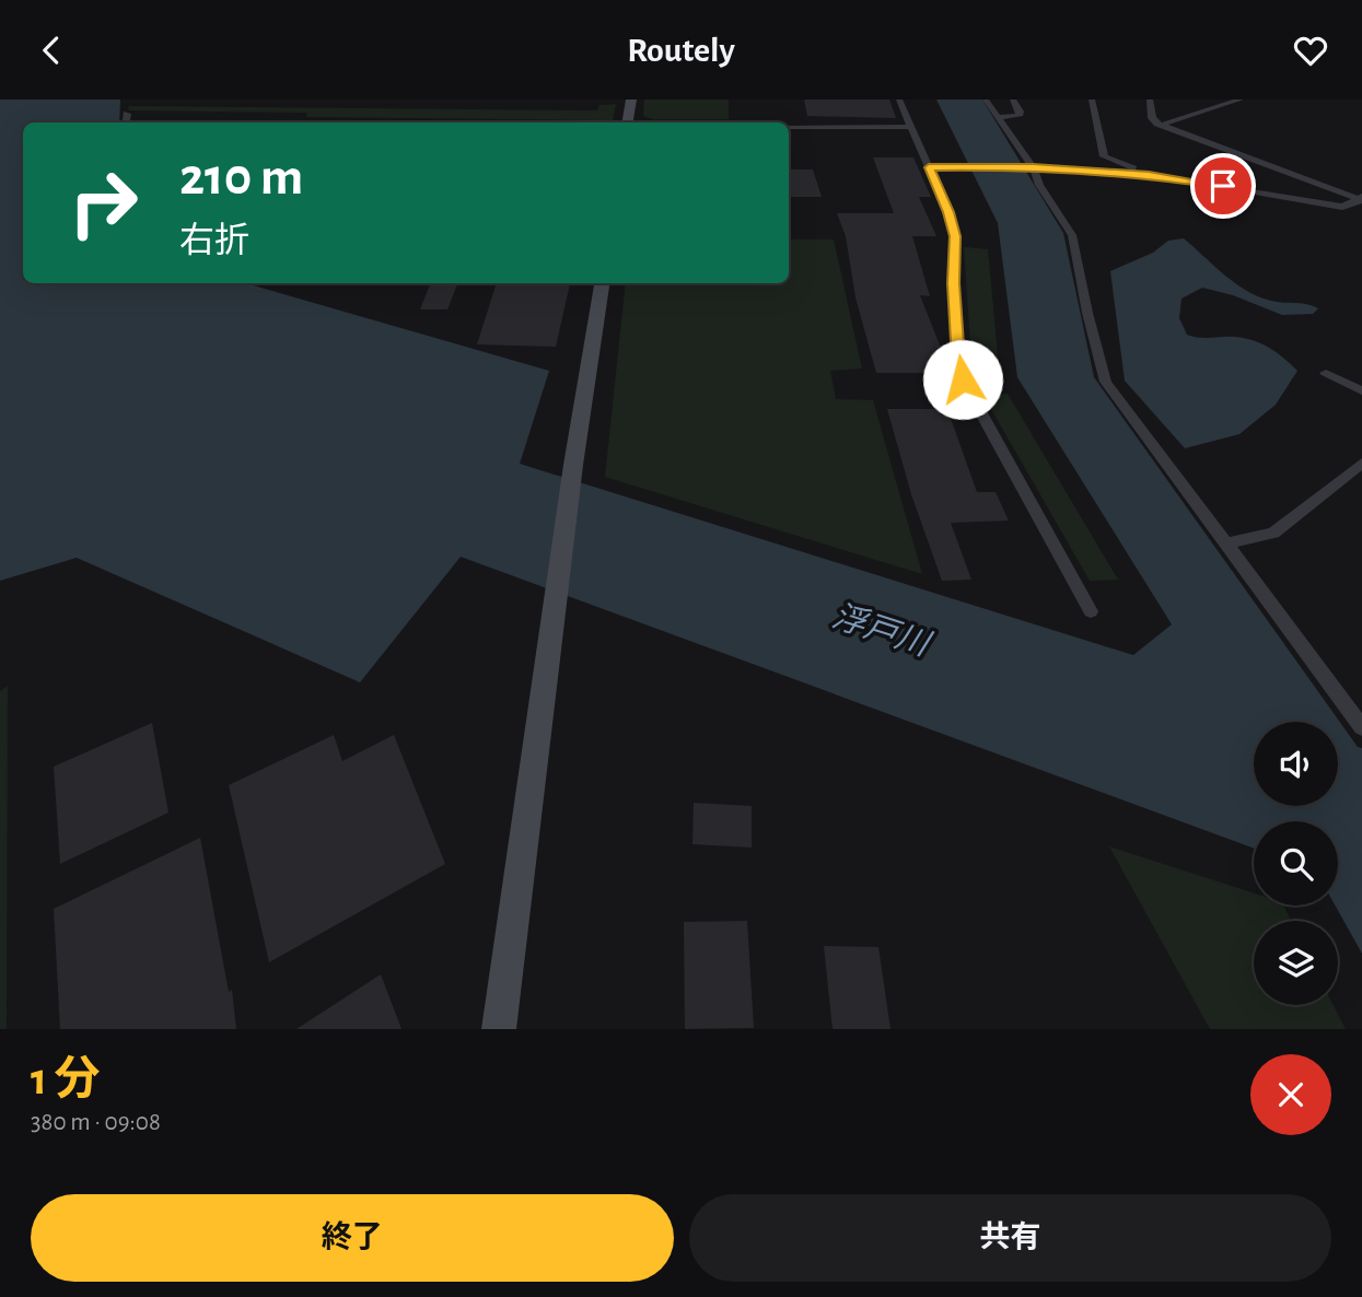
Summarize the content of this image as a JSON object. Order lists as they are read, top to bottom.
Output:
{
  "water": ["浮戸川"],
  "page": {
    "header": "Routely",
    "turn": ["210 m", "右折"],
    "heading": ["1 分", "380 m · 09:08"],
    "buttons": ["終了", "共有"]
  }
}
